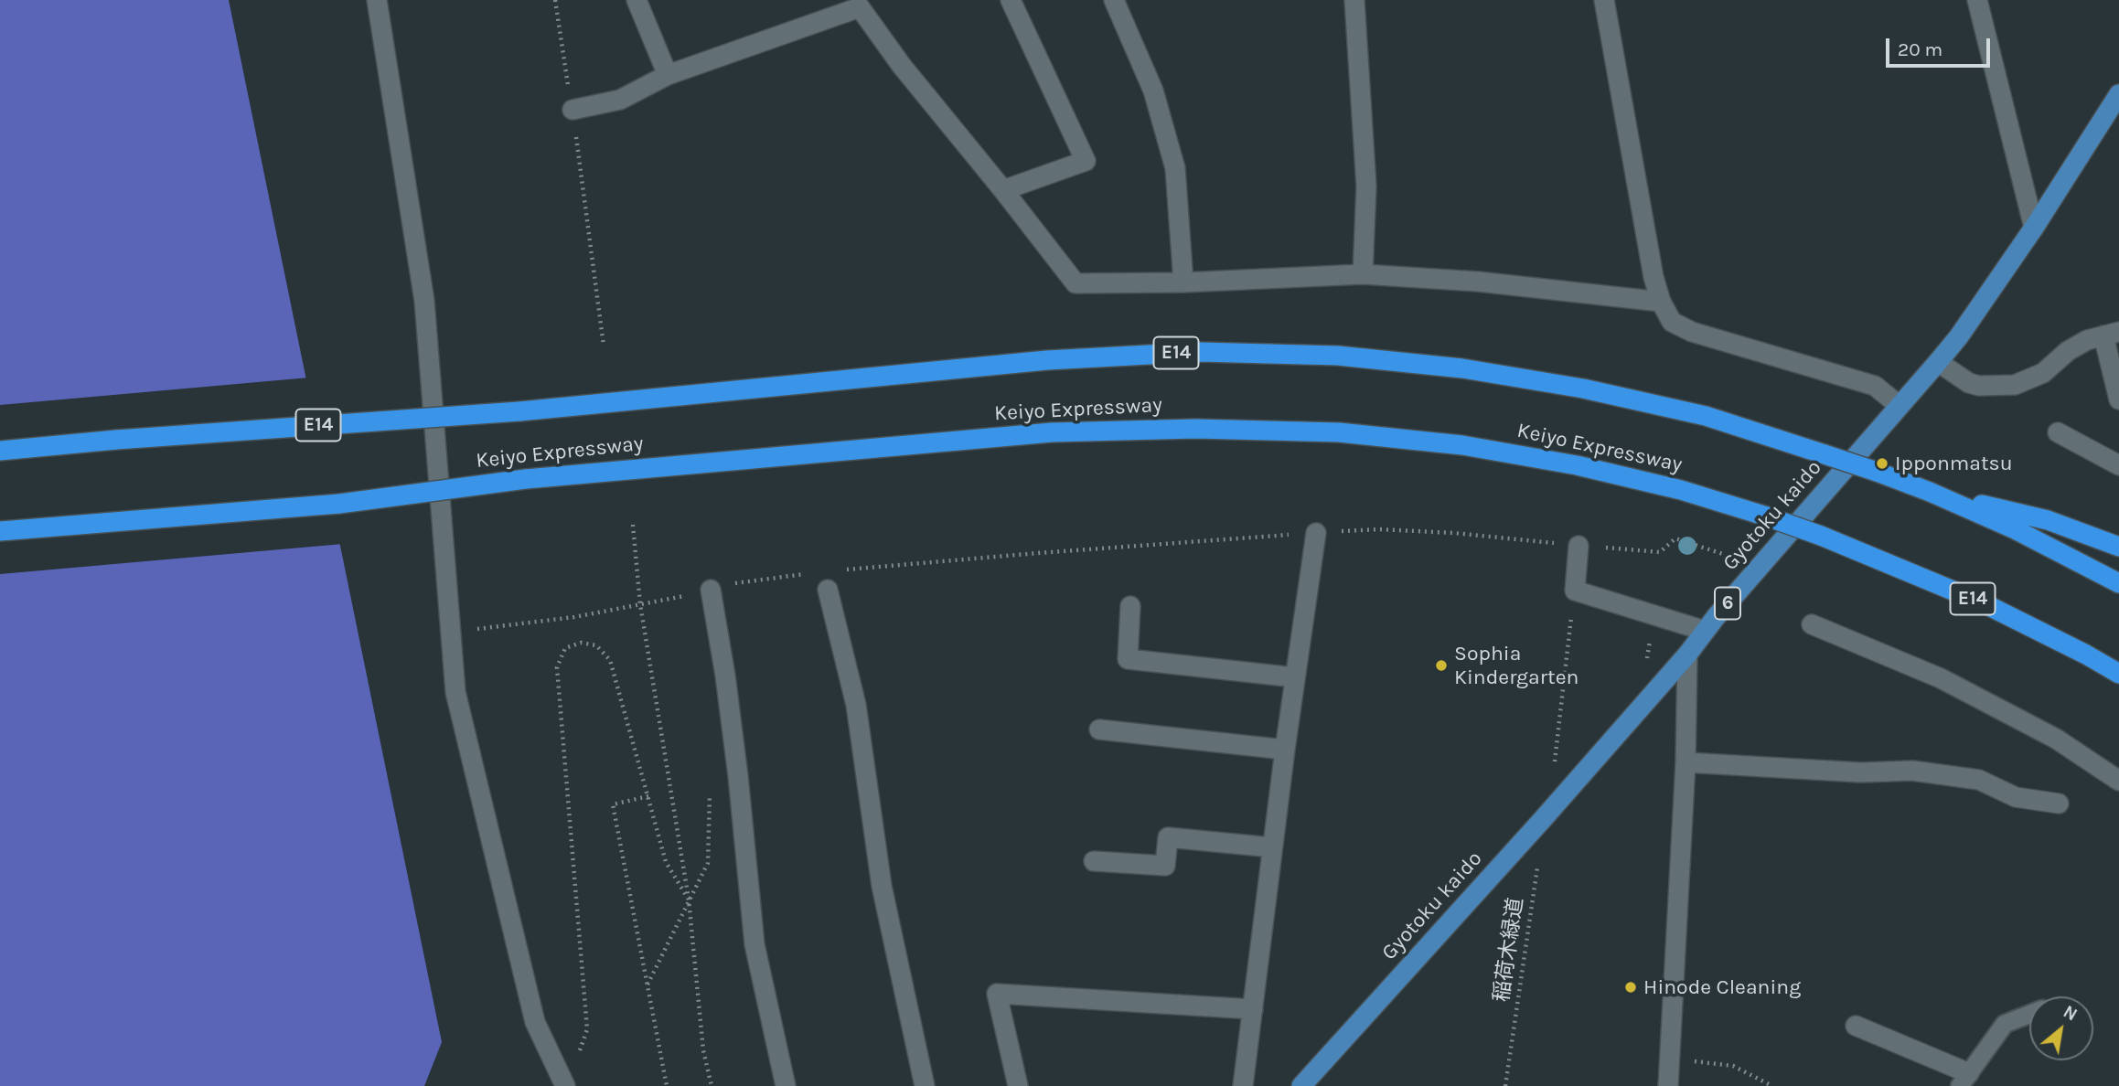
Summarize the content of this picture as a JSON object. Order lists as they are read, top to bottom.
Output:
{
  "streets": {
    "highway": ["E14", "Keiyo Expressway"],
    "main road": ["Gyotoku kaido", "6"],
    "path": ["稲荷木緑道"]
  },
  "crossings": [
    ["Gyotoku kaido", "稲荷木緑道"]
  ],
  "places": ["Ipponmatsu", "Sophia Kindergarten", "Hinode Cleaning"],
  "scale_bar": "20 m",
  "north": "top right"
}
